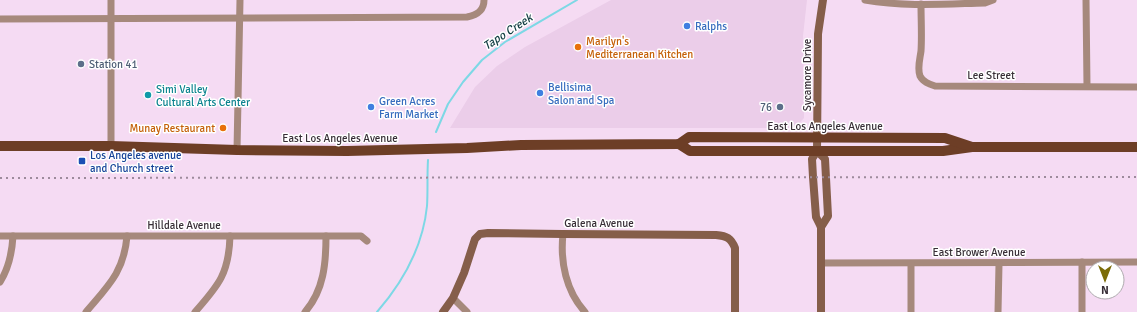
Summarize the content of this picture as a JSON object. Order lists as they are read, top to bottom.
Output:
{
  "streets": {
    "main road": ["East Los Angeles Avenue"],
    "street": [
      "Sycamore Drive",
      "Lee Street",
      "Galena Avenue",
      "Hilldale Avenue",
      "East Brower Avenue"
    ]
  },
  "crossings": [
    ["Sycamore Drive", "East Los Angeles Avenue"],
    ["Sycamore Drive", "East Brower Avenue"]
  ],
  "water": ["Tapo Creek"],
  "places": {
    "other": [
      "Ralphs",
      "Marilyn's Mediterranean Kitchen",
      "Station 41",
      "Bellisima Salon and Spa",
      "Simi Valley Cultural Arts Center",
      "Green Acres Farm Market",
      "76",
      "Munay Restaurant"
    ],
    "transit": ["Los Angeles avenue and Church street"]
  },
  "north": "bottom"
}
